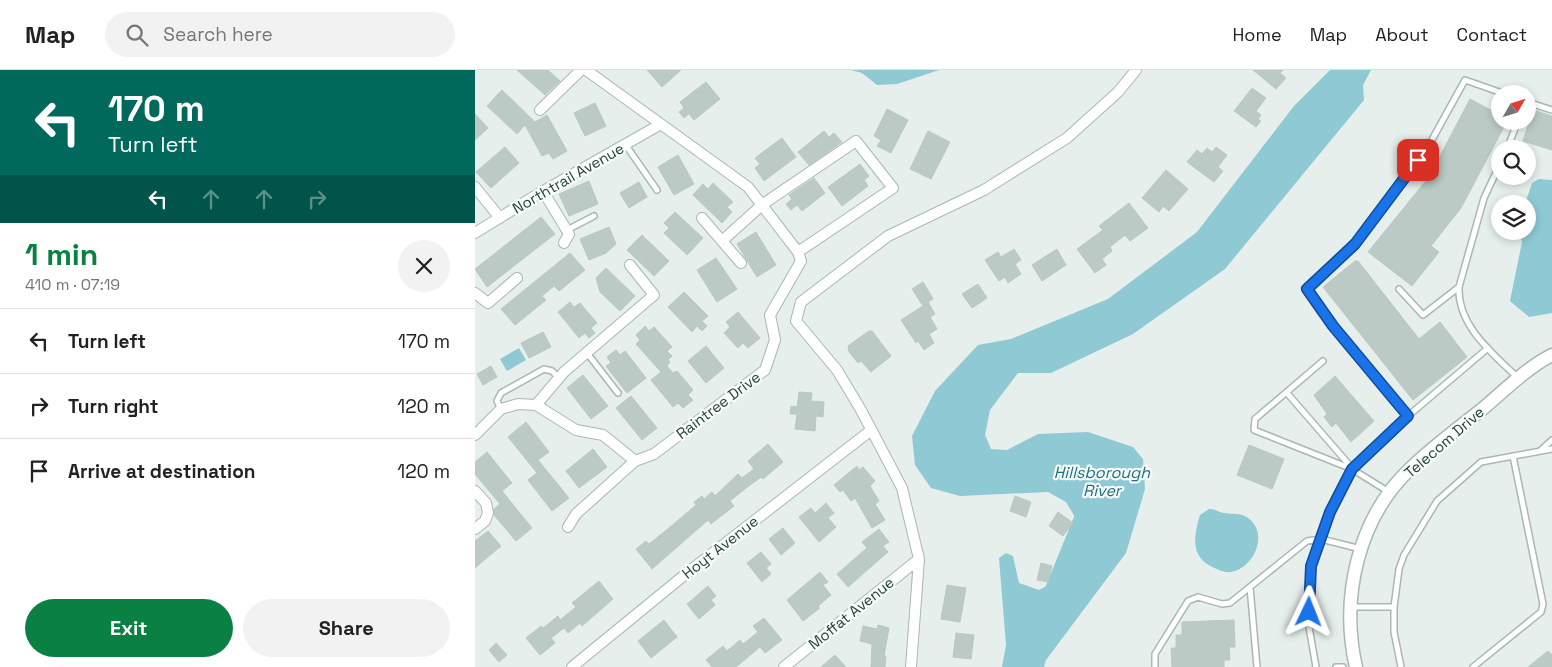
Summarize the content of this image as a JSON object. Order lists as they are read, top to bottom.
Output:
{
  "streets": {
    "street": [
      "Northtrail Avenue",
      "Raintree Drive",
      "Telecom Drive",
      "Hoyt Avenue",
      "Moffat Avenue"
    ]
  },
  "water": ["Hillsborough River"],
  "north": "top right",
  "page": {
    "header": "Map",
    "search": "Search here",
    "nav": [
      "Home",
      "Map",
      "About",
      "Contact"
    ],
    "turn": ["170 m", "Turn left"],
    "heading": ["1 min", "410 m · 07:19"],
    "list": [
      {
        "name": "Turn left",
        "value": "170 m"
      },
      {
        "name": "Turn right",
        "value": "120 m"
      },
      {
        "name": "Arrive at destination",
        "value": "120 m"
      }
    ],
    "buttons": ["Exit", "Share"]
  }
}
